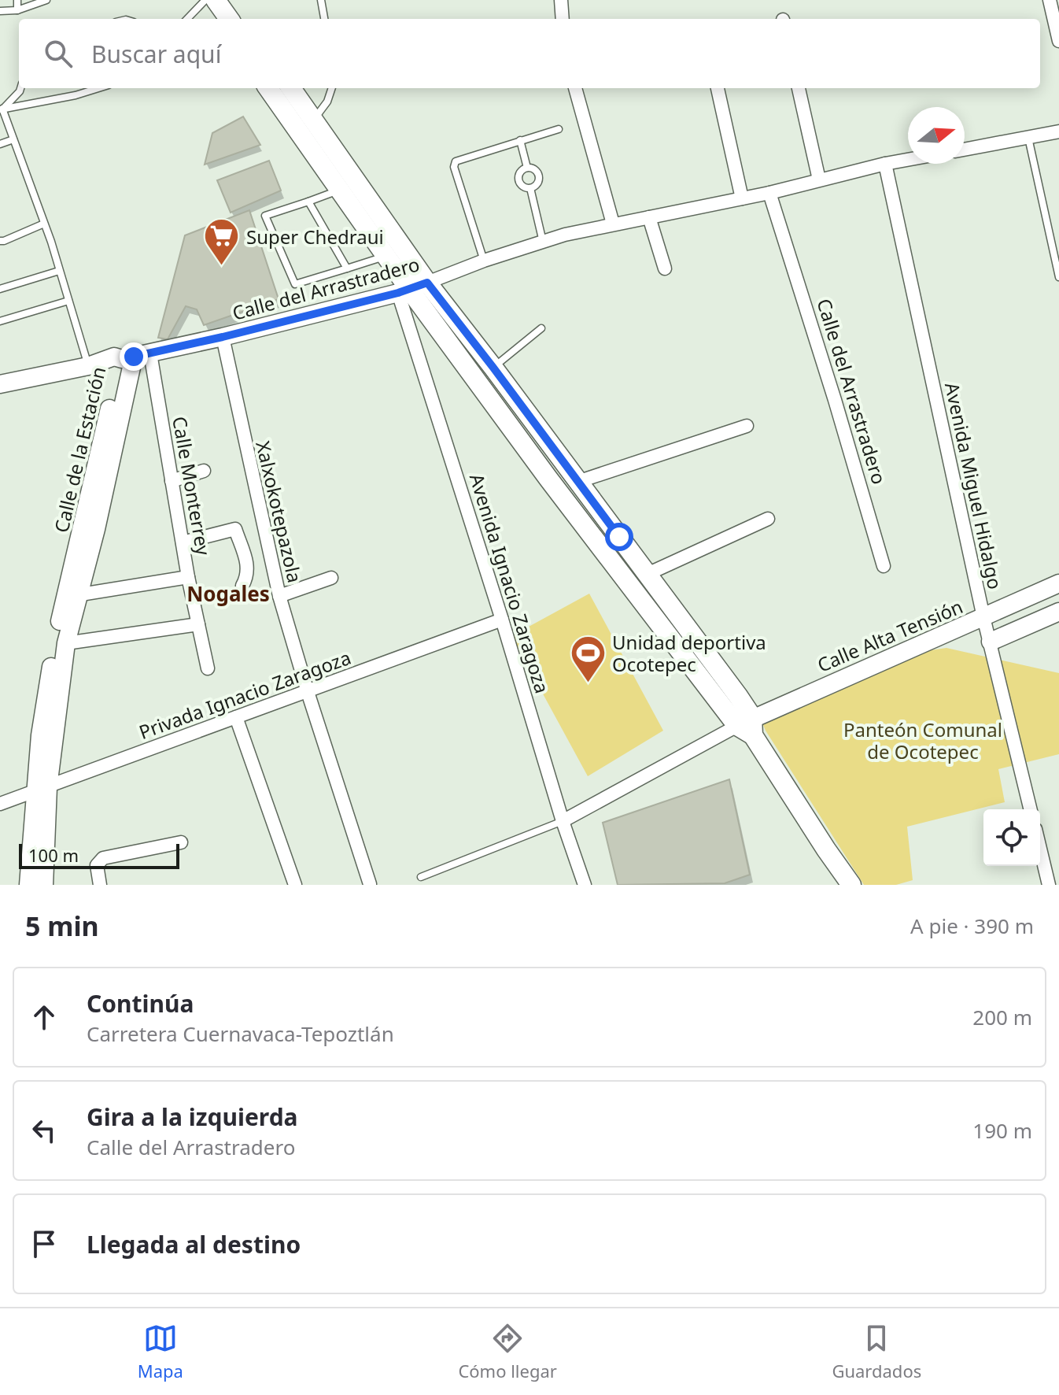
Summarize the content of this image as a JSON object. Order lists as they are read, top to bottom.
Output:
{
  "streets": {
    "street": [
      "Calle del Arrastradero",
      "Calle de la Estación",
      "Calle Monterrey",
      "Avenida Miguel Hidalgo",
      "Xalxokotepazola",
      "Avenida Ignacio Zaragoza",
      "Calle Alta Tensión",
      "Privada Ignacio Zaragoza"
    ]
  },
  "crossings": [
    ["Calle del Arrastradero", "Calle de la Estación"],
    ["Calle del Arrastradero", "Calle Monterrey"],
    ["Calle del Arrastradero", "Avenida Miguel Hidalgo"],
    ["Calle del Arrastradero", "Xalxokotepazola"],
    ["Calle del Arrastradero", "Avenida Ignacio Zaragoza"],
    ["Calle de la Estación", "Calle Monterrey"],
    ["Calle de la Estación", "Privada Ignacio Zaragoza"],
    ["Avenida Miguel Hidalgo", "Calle Alta Tensión"],
    ["Xalxokotepazola", "Privada Ignacio Zaragoza"],
    ["Avenida Ignacio Zaragoza", "Privada Ignacio Zaragoza"]
  ],
  "districts": ["Nogales"],
  "parks": ["Panteón Comunal de Ocotepec"],
  "places": {
    "supermarket": ["Super Chedraui"],
    "sports": ["Unidad deportiva Ocotepec"]
  },
  "scale_bar": "100 m",
  "north": "right",
  "page": {
    "search": "Buscar aquí",
    "scale": "100 m",
    "heading": ["5 min", "A pie · 390 m"],
    "list": [
      ["Continúa", "Carretera Cuernavaca-Tepoztlán", "200 m"],
      ["Gira a la izquierda", "Calle del Arrastradero", "190 m"],
      "Llegada al destino"
    ],
    "nav": ["Mapa", "Cómo llegar", "Guardados"]
  }
}
